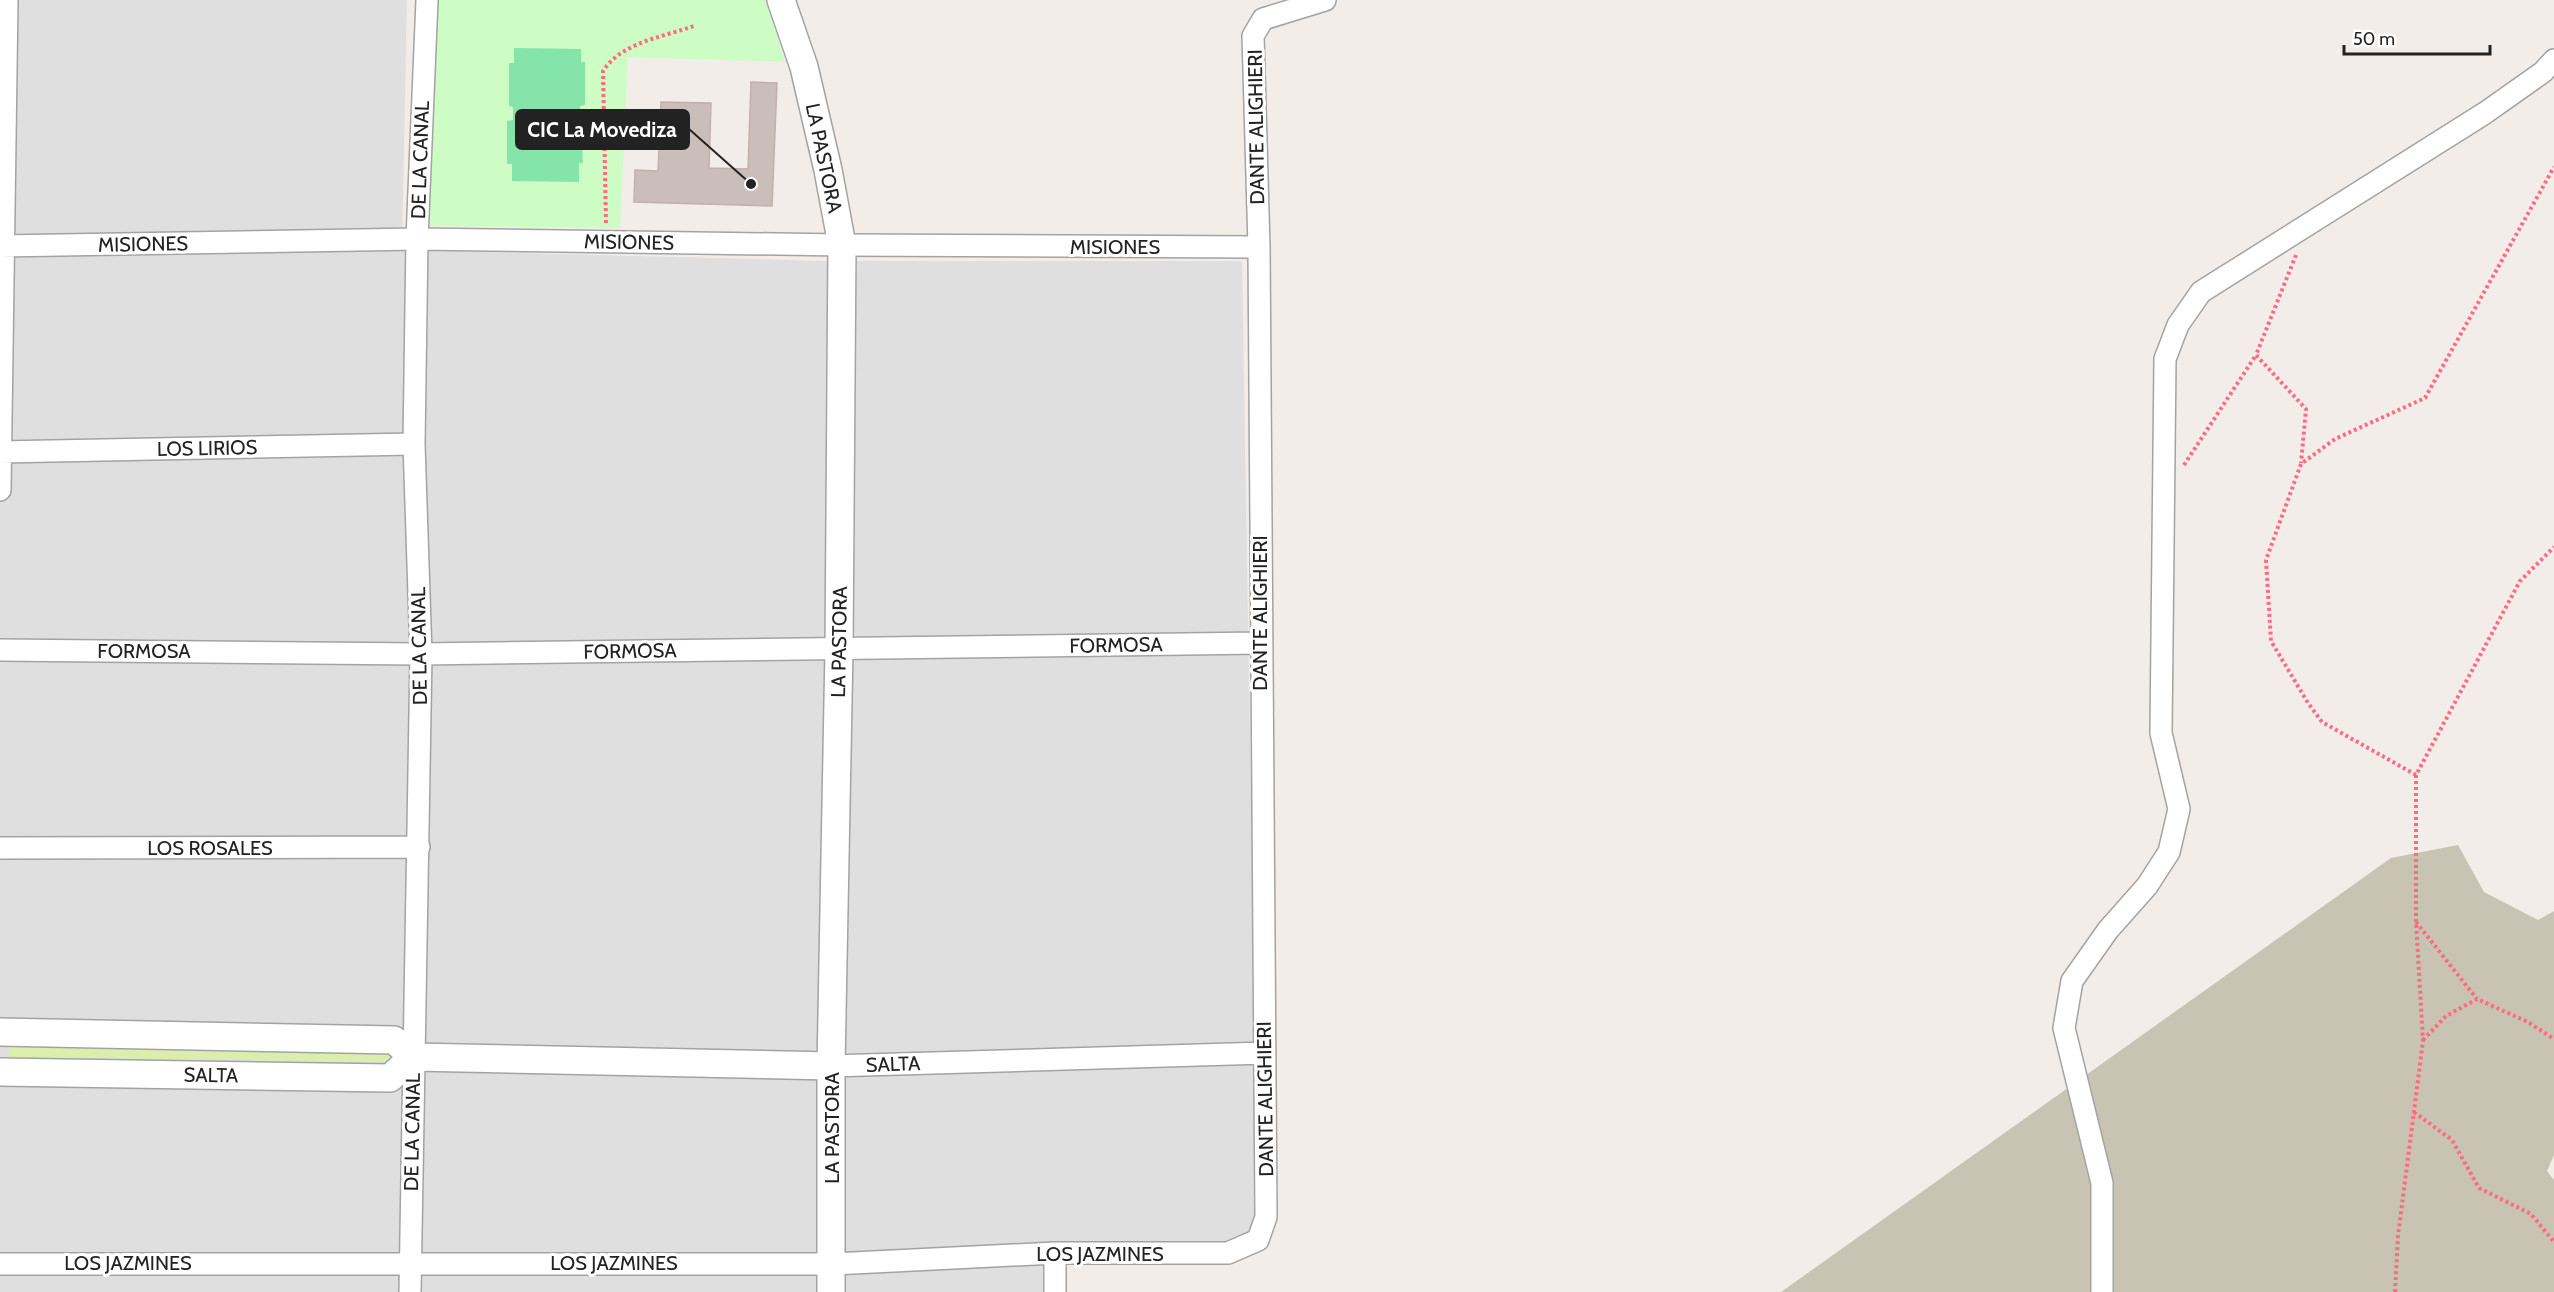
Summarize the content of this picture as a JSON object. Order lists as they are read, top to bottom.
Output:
{
  "streets": {
    "street": [
      "DANTE ALIGHIERI",
      "LA PASTORA",
      "DE LA CANAL",
      "MISIONES",
      "LOS LIRIOS",
      "FORMOSA",
      "LOS ROSALES",
      "SALTA",
      "LOS JAZMINES"
    ]
  },
  "crossings": [
    ["DANTE ALIGHIERI", "MISIONES"],
    ["DANTE ALIGHIERI", "FORMOSA"],
    ["DANTE ALIGHIERI", "SALTA"],
    ["DANTE ALIGHIERI", "LOS JAZMINES"],
    ["LA PASTORA", "MISIONES"],
    ["LA PASTORA", "FORMOSA"],
    ["LA PASTORA", "SALTA"],
    ["LA PASTORA", "LOS JAZMINES"],
    ["DE LA CANAL", "MISIONES"],
    ["DE LA CANAL", "LOS LIRIOS"],
    ["DE LA CANAL", "FORMOSA"],
    ["DE LA CANAL", "LOS ROSALES"],
    ["DE LA CANAL", "SALTA"],
    ["DE LA CANAL", "LOS JAZMINES"]
  ],
  "places": ["CIC La Movediza"],
  "scale_bar": "50 m"
}
